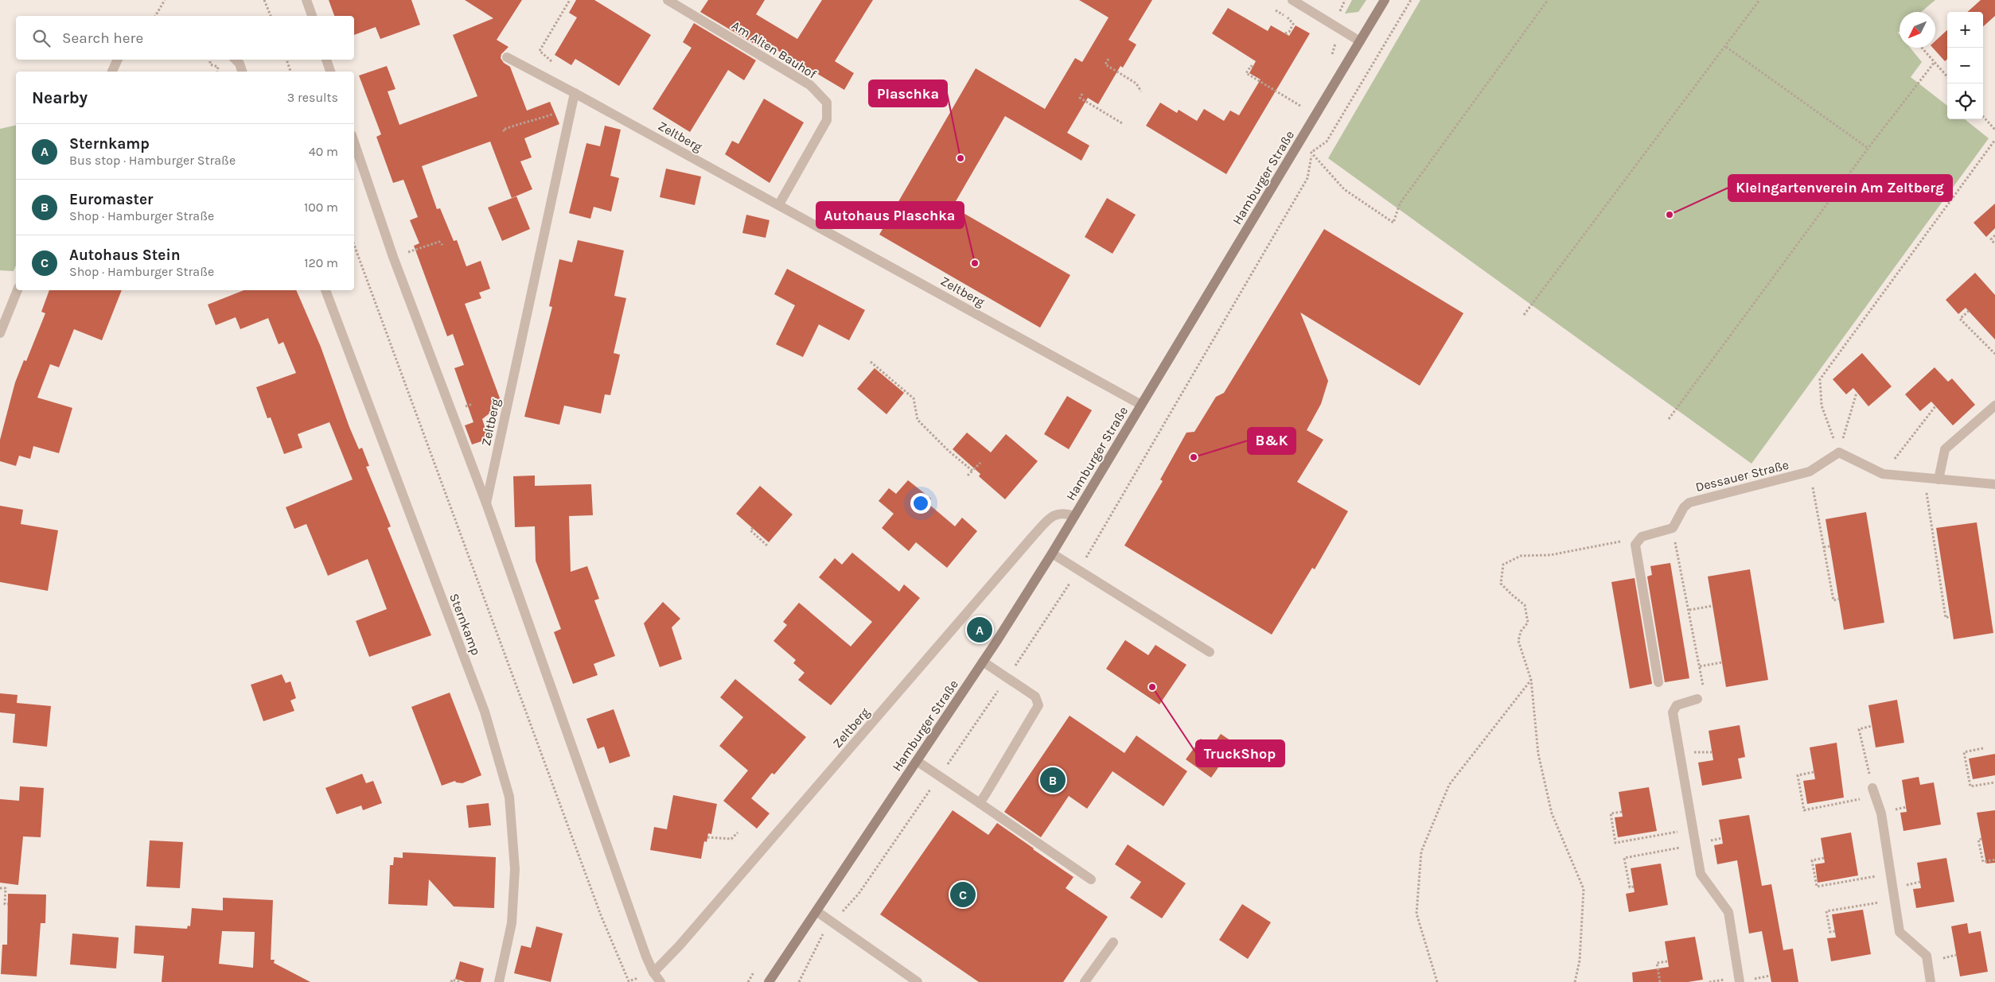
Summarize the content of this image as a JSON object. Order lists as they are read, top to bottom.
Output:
{
  "streets": {
    "main road": ["Hamburger Straße"],
    "street": [
      "Am Alten Bauhof",
      "Zeltberg",
      "Dessauer Straße",
      "Sternkamp"
    ]
  },
  "crossings": [
    ["Am Alten Bauhof", "Zeltberg"],
    ["Zeltberg", "Hamburger Straße"]
  ],
  "places": [
    "Plaschka",
    "Kleingartenverein Am Zeltberg",
    "Autohaus Plaschka",
    "B&K",
    "TruckShop"
  ],
  "north": "bottom left",
  "page": {
    "map_buttons": ["+", "−"],
    "search": "Search here",
    "heading": ["Nearby", "3 results"],
    "list": [
      {
        "mark": "A",
        "name": "Sternkamp",
        "note": "Bus stop · Hamburger Straße",
        "value": "40 m"
      },
      {
        "mark": "B",
        "name": "Euromaster",
        "note": "Shop · Hamburger Straße",
        "value": "100 m"
      },
      {
        "mark": "C",
        "name": "Autohaus Stein",
        "note": "Shop · Hamburger Straße",
        "value": "120 m"
      }
    ],
    "pins": ["A", "B", "C"]
  }
}
